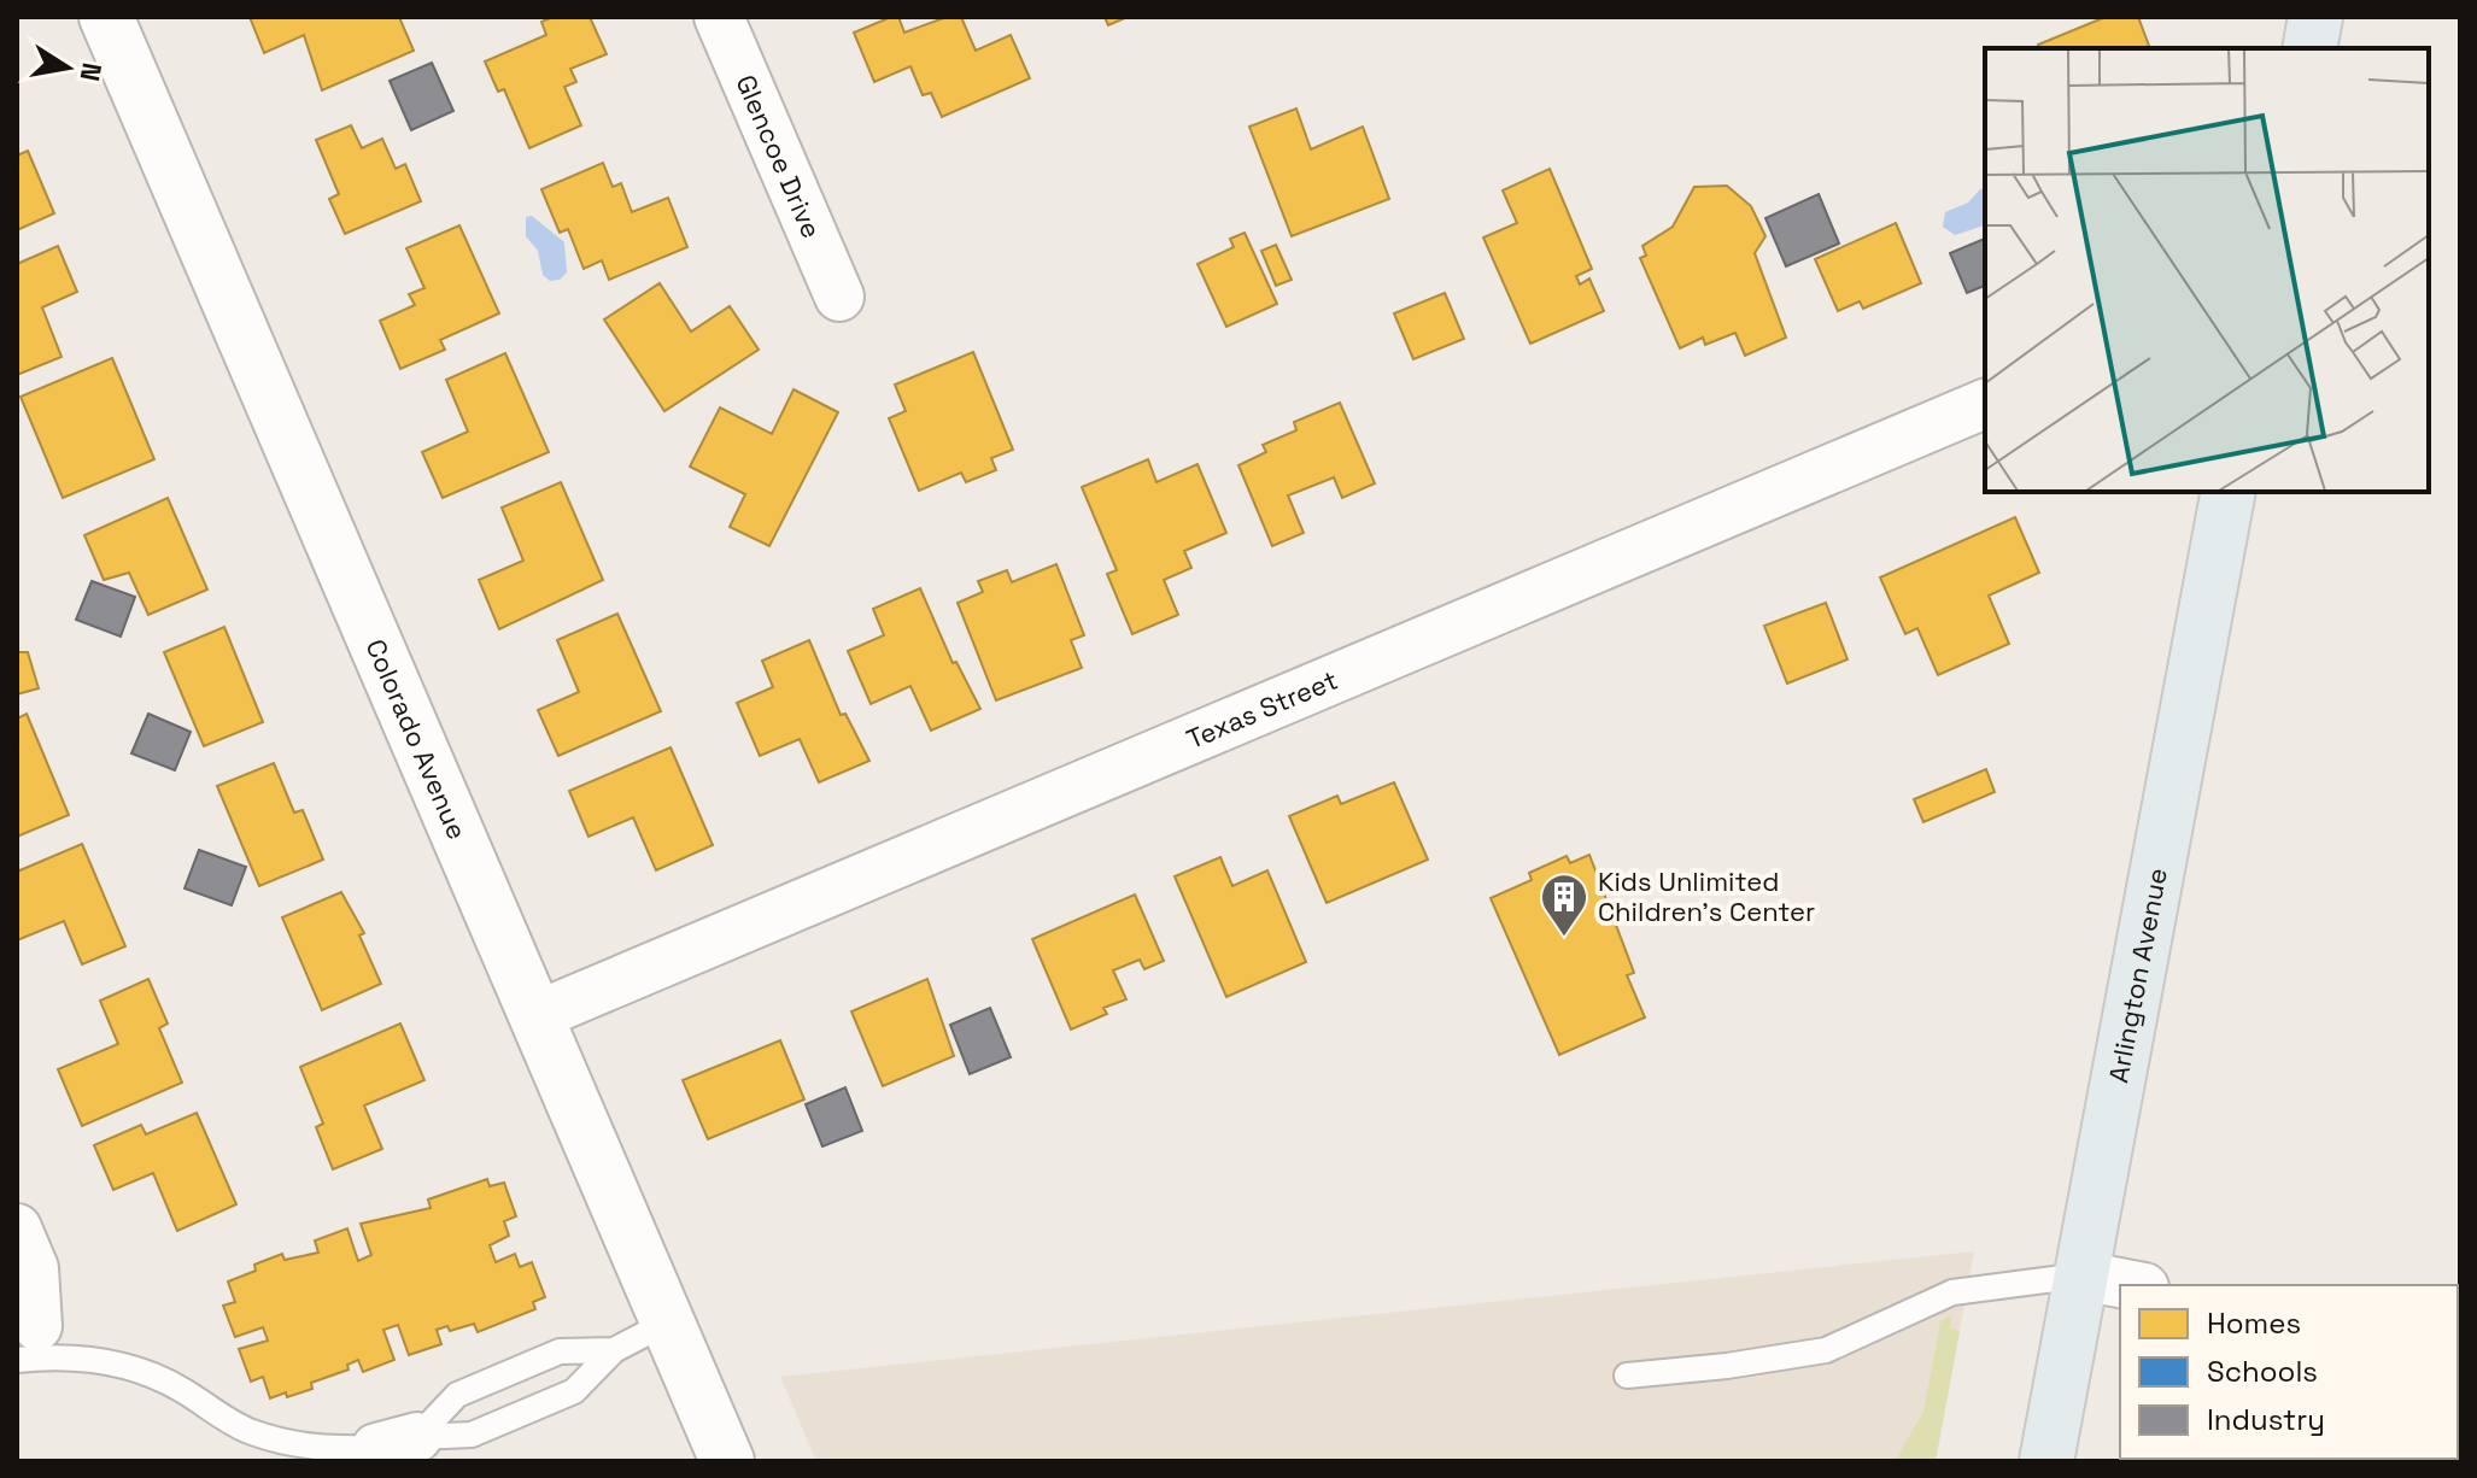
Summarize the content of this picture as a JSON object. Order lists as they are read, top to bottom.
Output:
{
  "streets": {
    "main road": ["Arlington Avenue"],
    "street": ["Glencoe Drive", "Texas Street", "Colorado Avenue"]
  },
  "crossings": [
    ["Texas Street", "Colorado Avenue"]
  ],
  "places": {
    "building": ["Kids Unlimited Children's Center"]
  },
  "legend": ["Homes", "Schools", "Industry"],
  "north": "right"
}
